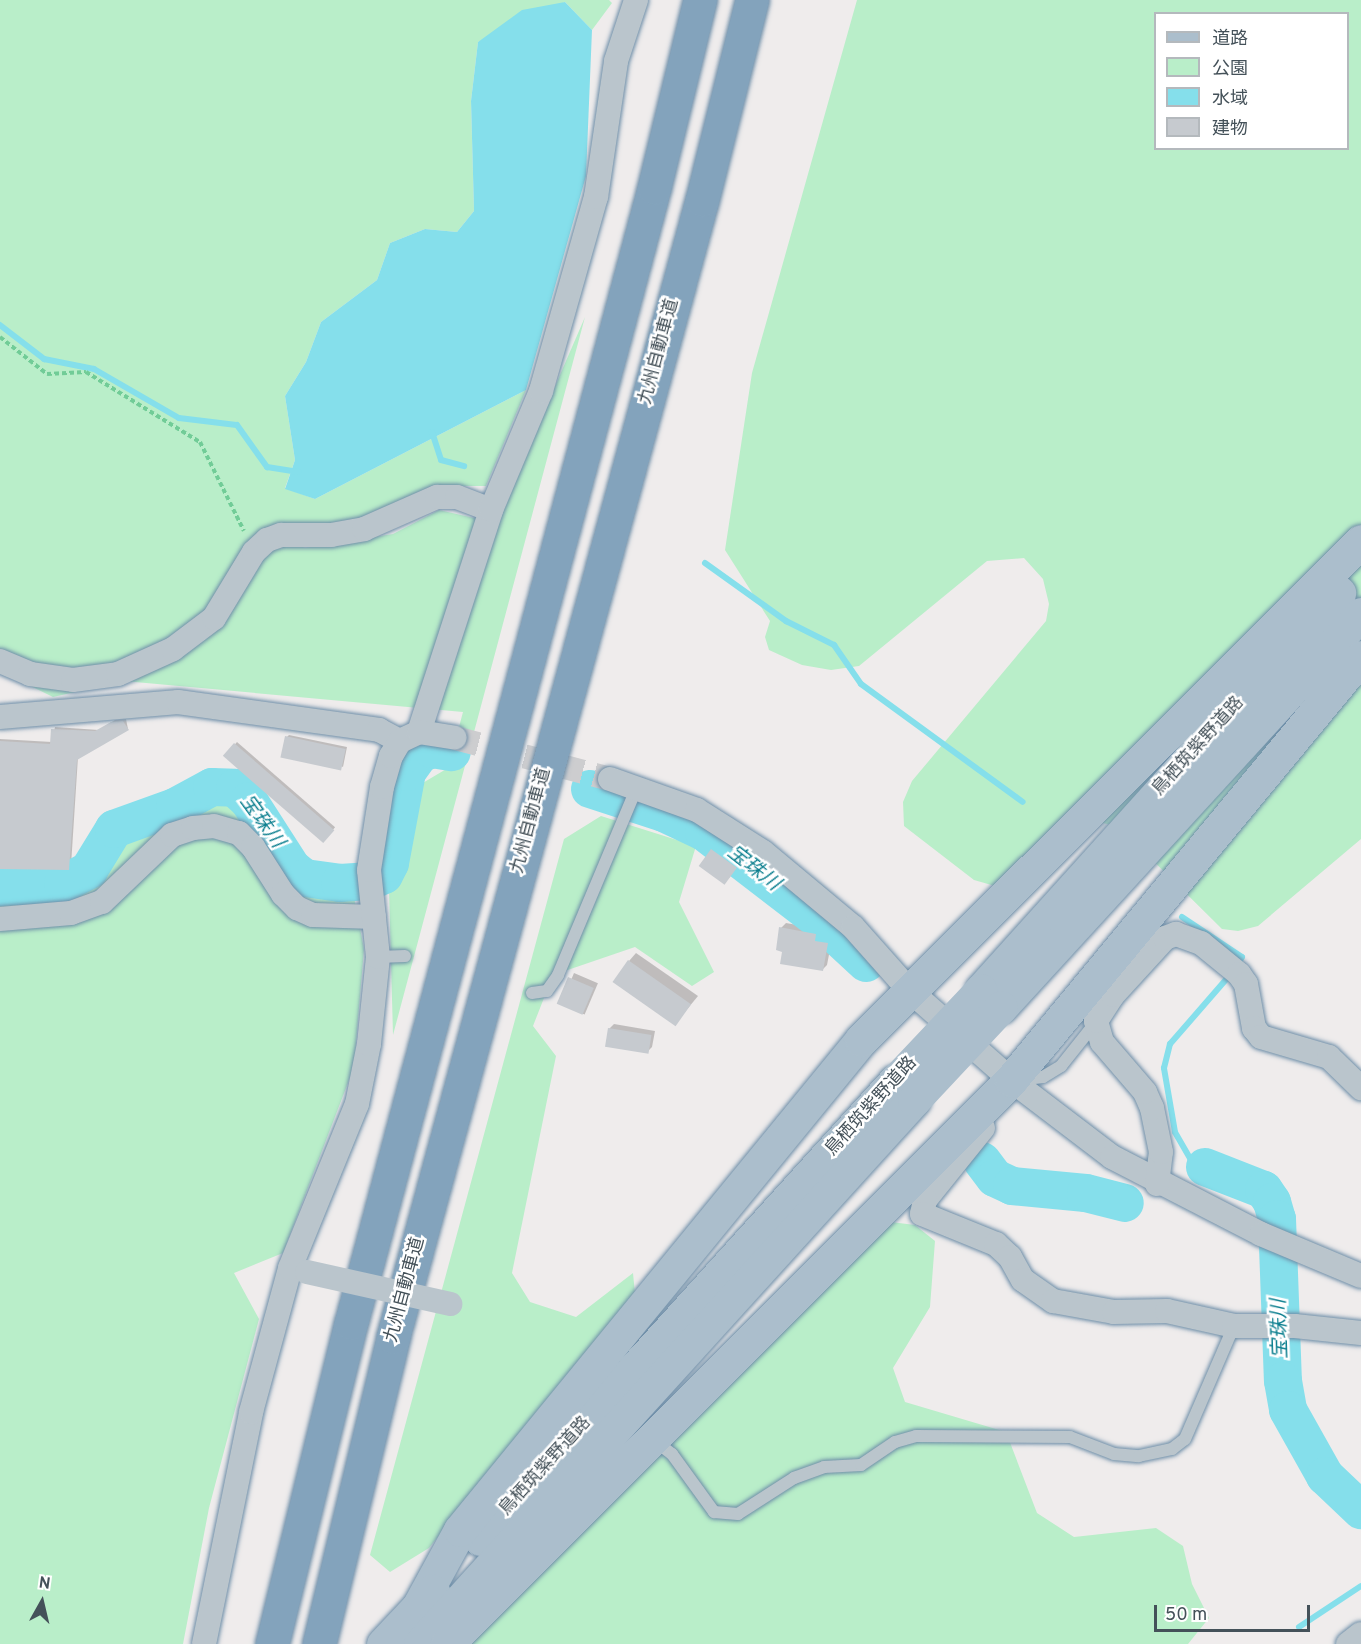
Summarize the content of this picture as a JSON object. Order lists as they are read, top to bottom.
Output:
{
  "streets": {
    "highway": ["九州自動車道"],
    "main road": ["鳥栖筑紫野道路"]
  },
  "water": ["宝珠川"],
  "legend": [
    "道路",
    "公園",
    "水域",
    "建物"
  ],
  "scale_bar": "50 m",
  "north": "top"
}
